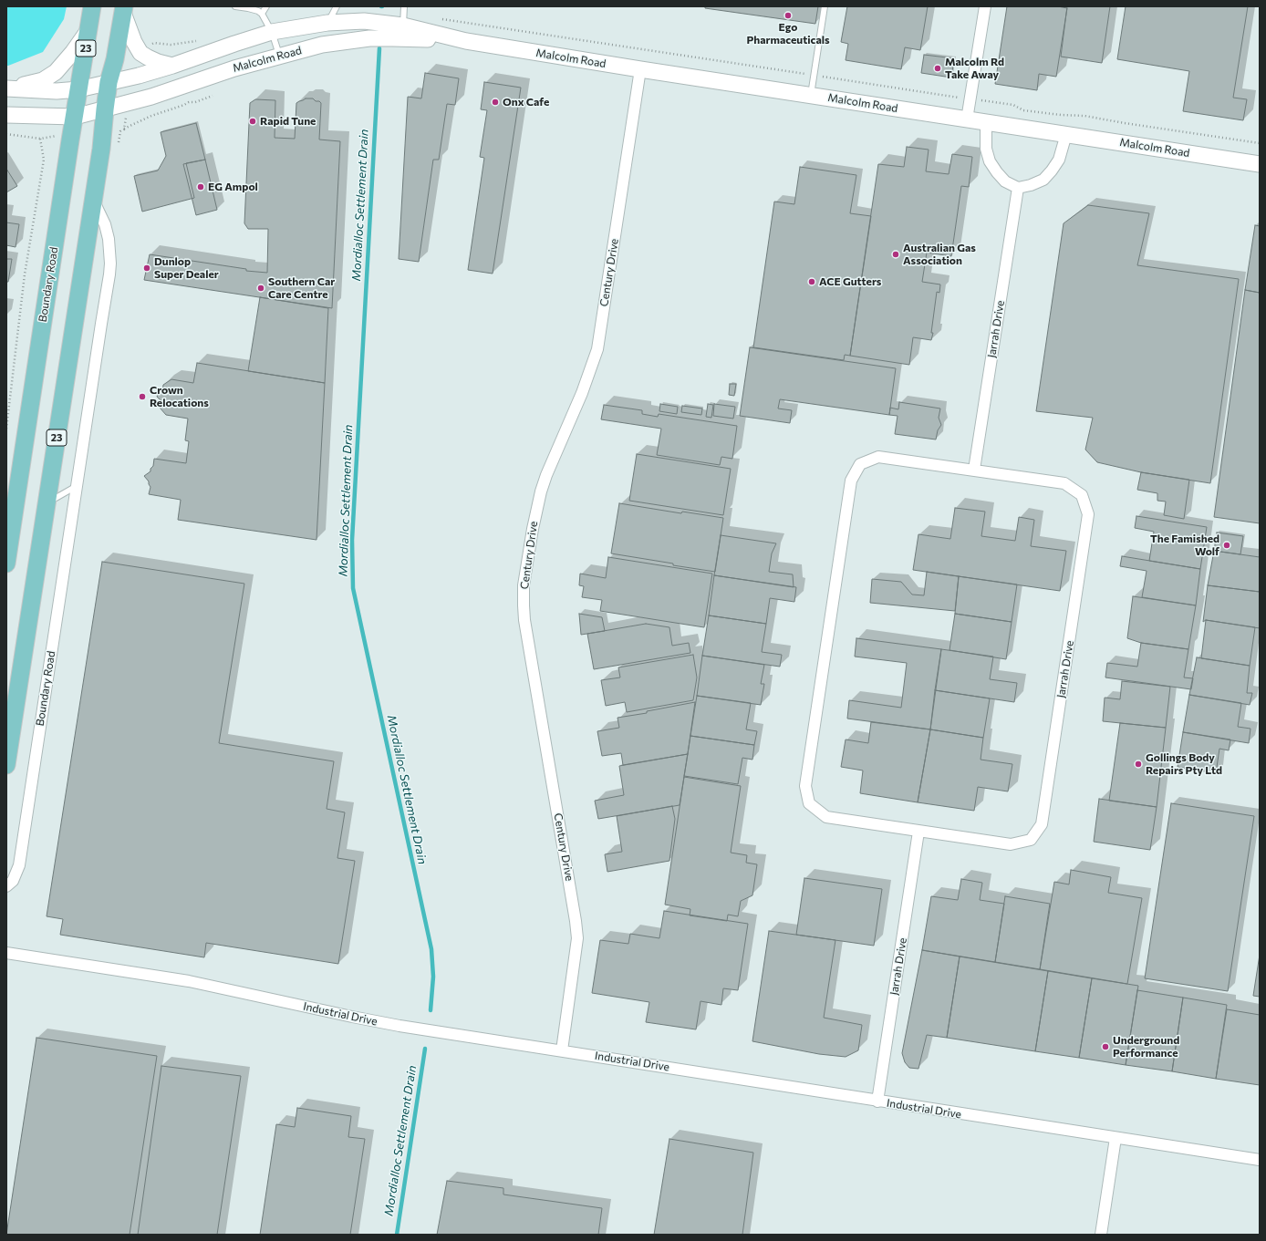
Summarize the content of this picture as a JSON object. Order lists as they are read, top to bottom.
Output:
{
  "streets": {
    "main road": ["23", "Boundary Road"],
    "street": [
      "Malcolm Road",
      "Century Drive",
      "Jarrah Drive",
      "Industrial Drive"
    ]
  },
  "crossings": [
    ["23", "Malcolm Road"],
    ["23", "Boundary Road"],
    ["Malcolm Road", "Century Drive"],
    ["Malcolm Road", "Boundary Road"],
    ["Century Drive", "Industrial Drive"],
    ["Jarrah Drive", "Industrial Drive"]
  ],
  "water": ["Mordialloc Settlement Drain"],
  "places": [
    "Ego Pharmaceuticals",
    "Malcolm Rd Take Away",
    "Onx Cafe",
    "Rapid Tune",
    "EG Ampol",
    "Australian Gas Association",
    "Dunlop Super Dealer",
    "ACE Gutters",
    "Southern Car Care Centre",
    "Crown Relocations",
    "The Famished Wolf",
    "Gollings Body Repairs Pty Ltd",
    "Underground Performance"
  ]
}
